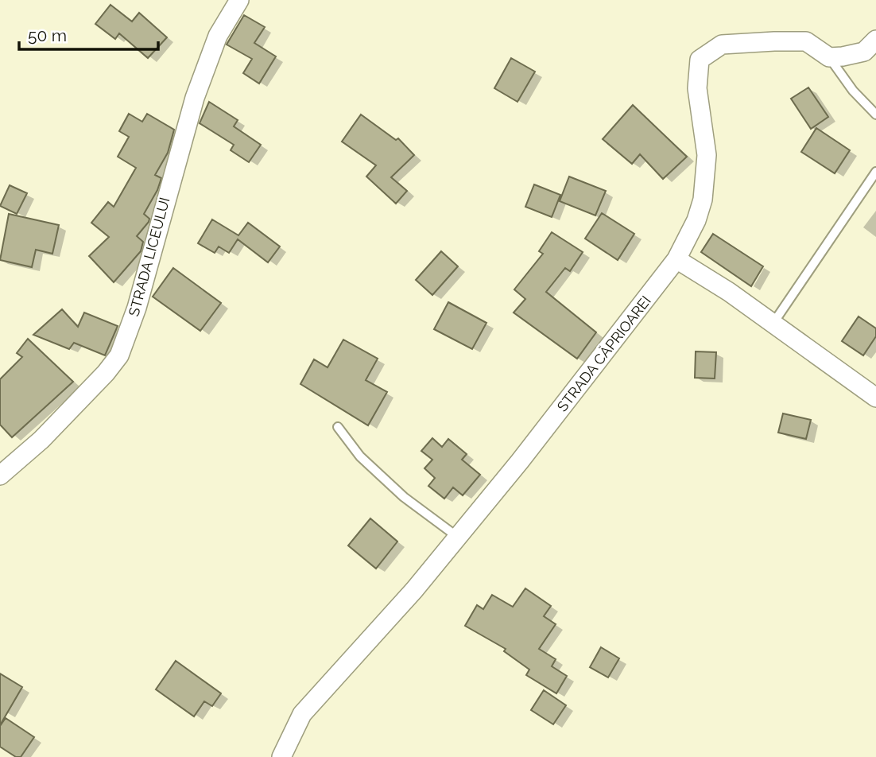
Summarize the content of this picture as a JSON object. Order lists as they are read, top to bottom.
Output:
{
  "streets": {
    "street": ["STRADA LICEULUI", "STRADA CĂPRIOAREI"]
  },
  "scale_bar": "50 m"
}
